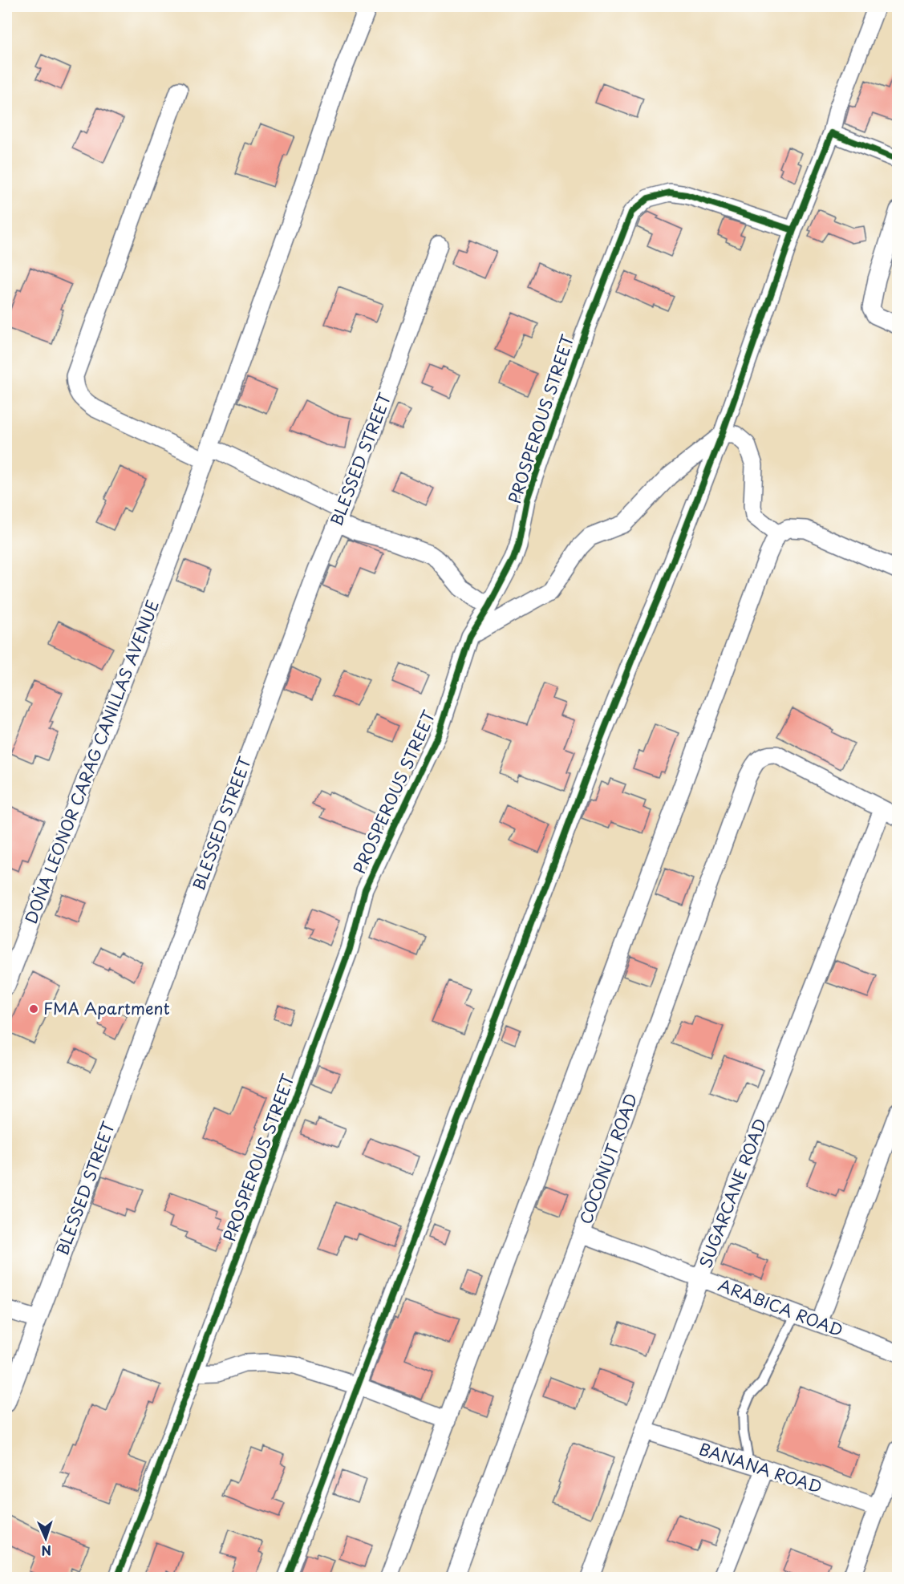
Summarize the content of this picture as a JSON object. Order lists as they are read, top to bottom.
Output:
{
  "streets": {
    "street": [
      "PROSPEROUS STREET",
      "BLESSED STREET",
      "DOÑA LEONOR CARAG CANILLAS AVENUE",
      "COCONUT ROAD",
      "SUGARCANE ROAD",
      "ARABICA ROAD",
      "BANANA ROAD"
    ]
  },
  "crossings": [
    ["COCONUT ROAD", "SUGARCANE ROAD"],
    ["COCONUT ROAD", "ARABICA ROAD"],
    ["SUGARCANE ROAD", "ARABICA ROAD"],
    ["SUGARCANE ROAD", "BANANA ROAD"]
  ],
  "places": ["FMA Apartment"],
  "north": "bottom"
}
